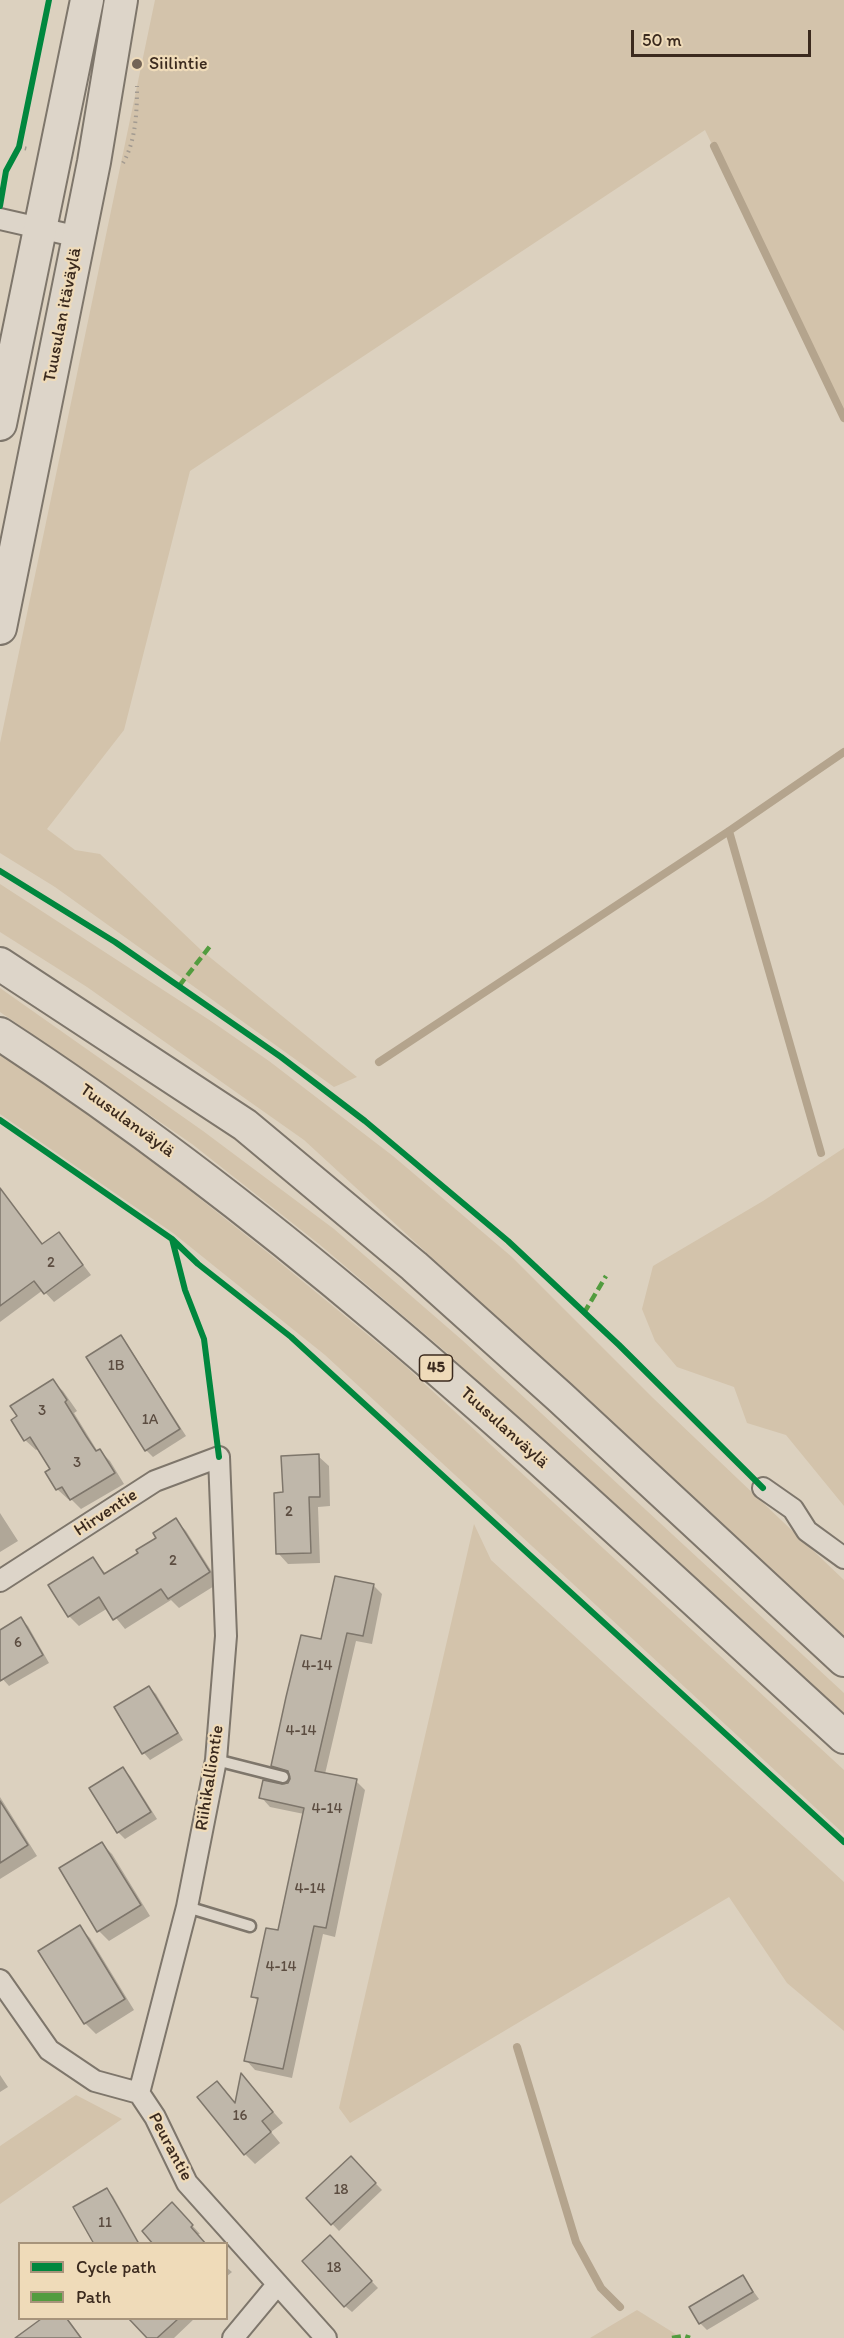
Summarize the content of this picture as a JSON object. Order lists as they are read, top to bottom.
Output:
{
  "streets": {
    "main road": ["Tuusulan itäväylä", "Tuusulanväylä", "45"],
    "street": ["Hirventie", "Riihikalliontie", "Peurantie"]
  },
  "crossings": [
    ["Hirventie", "Riihikalliontie"],
    ["Riihikalliontie", "Peurantie"]
  ],
  "places": ["Siilintie"],
  "house_numbers": [
    "2",
    "1B",
    "3",
    "1A",
    "3",
    "2",
    "2",
    "6",
    "4-14",
    "4-14",
    "4-14",
    "4-14",
    "4-14",
    "16",
    "18",
    "11",
    "18"
  ],
  "legend": ["Cycle path", "Path"],
  "scale_bar": "50 m"
}
